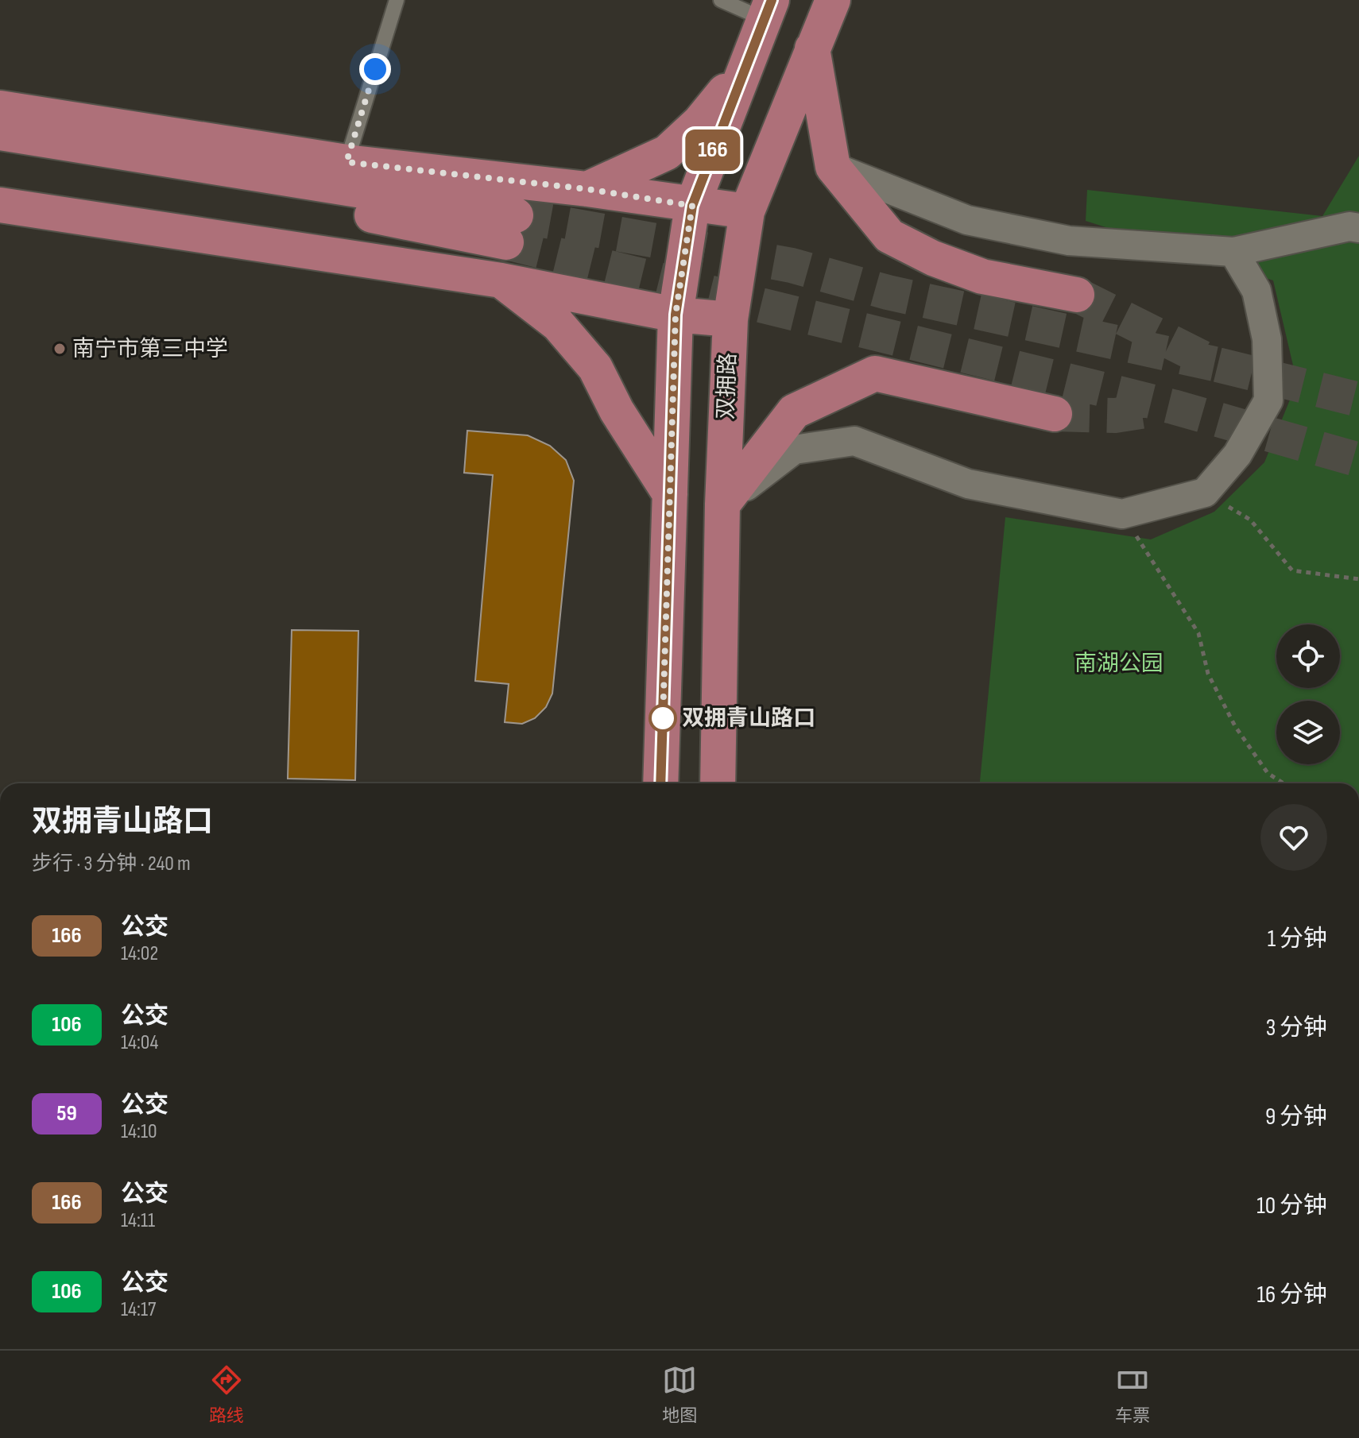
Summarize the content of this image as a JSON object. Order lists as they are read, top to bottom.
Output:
{
  "streets": {
    "main road": ["双拥路"]
  },
  "parks": ["南湖公园"],
  "places": ["南宁市第三中学", "双拥青山路口"],
  "lines": ["bus line 166"],
  "page": {
    "on_map": "166",
    "heading": ["双拥青山路口", "步行 · 3 分钟 · 240 m"],
    "list": [
      {
        "mark": "166",
        "name": "公交",
        "note": "14:02",
        "value": "1 分钟"
      },
      {
        "mark": "106",
        "name": "公交",
        "note": "14:04",
        "value": "3 分钟"
      },
      {
        "mark": "59",
        "name": "公交",
        "note": "14:10",
        "value": "9 分钟"
      },
      {
        "mark": "166",
        "name": "公交",
        "note": "14:11",
        "value": "10 分钟"
      },
      {
        "mark": "106",
        "name": "公交",
        "note": "14:17",
        "value": "16 分钟"
      }
    ],
    "tabs": ["路线", "地图", "车票"]
  }
}
